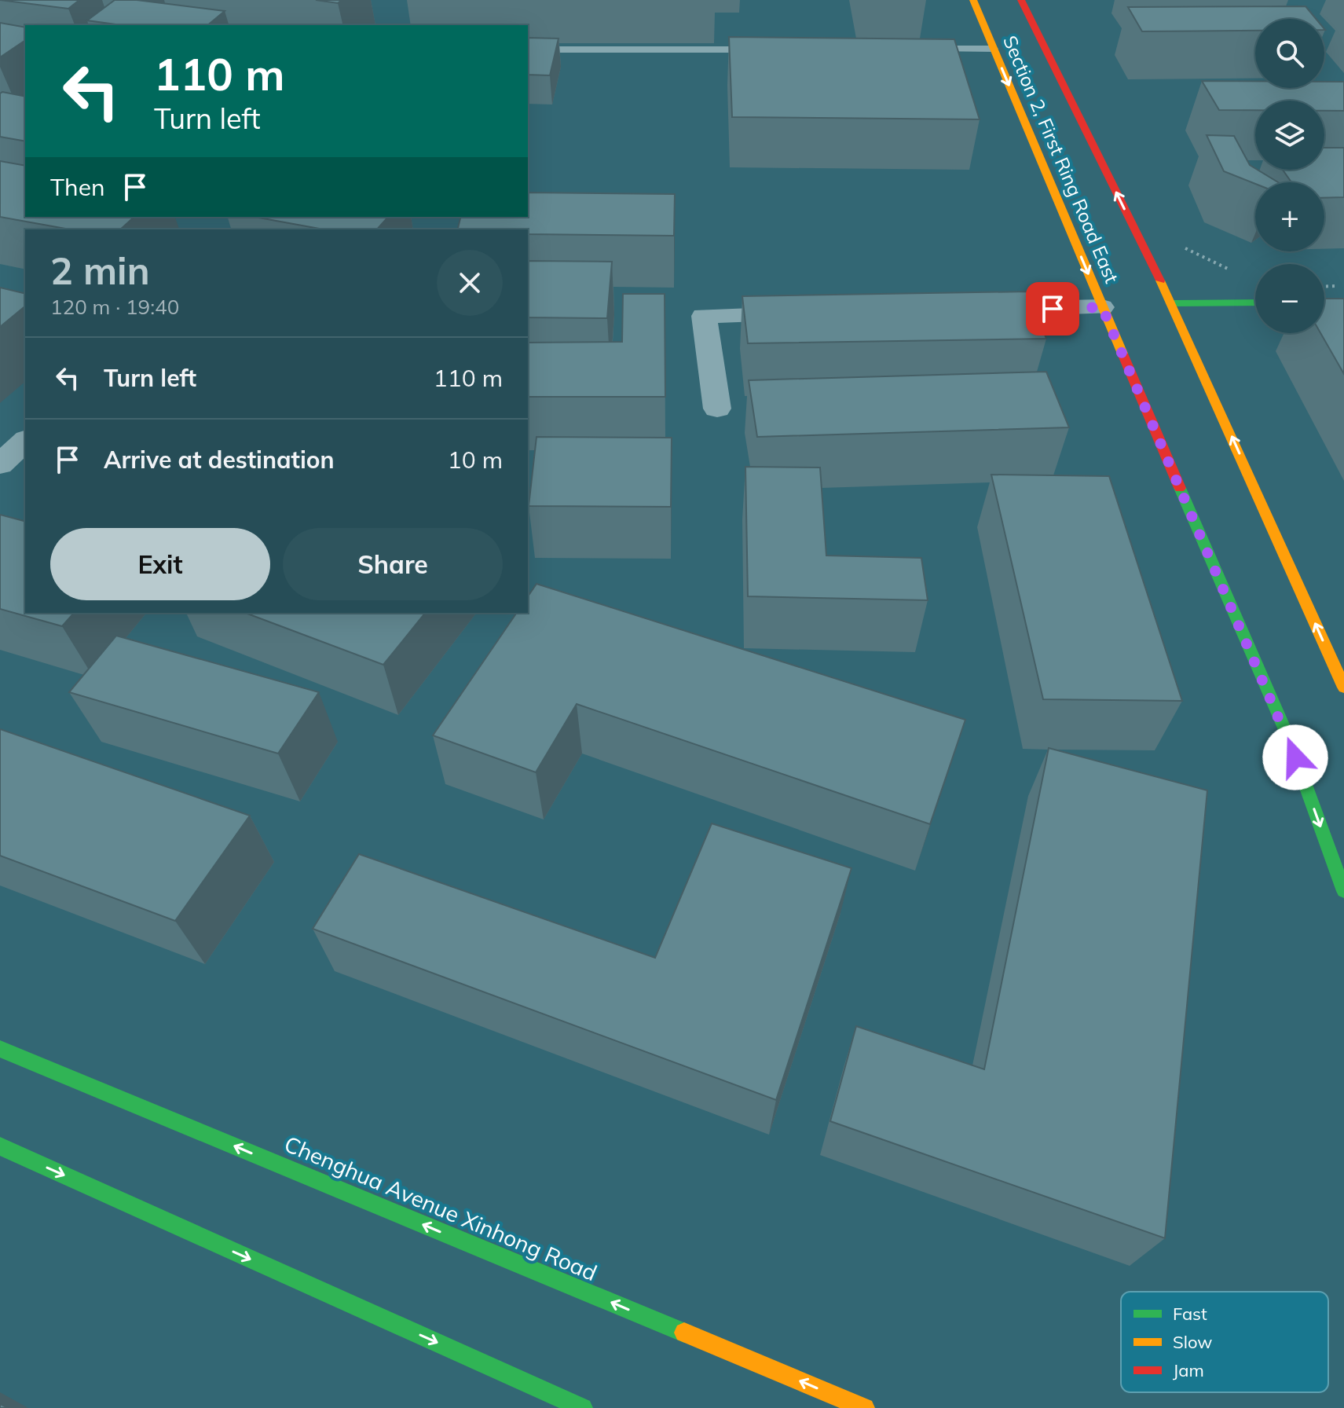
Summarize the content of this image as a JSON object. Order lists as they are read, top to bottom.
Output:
{
  "streets": {
    "main road": ["Section 2, First Ring Road East", "Chenghua Avenue Xinhong Road"]
  },
  "legend": ["Fast", "Slow", "Jam"],
  "page": {
    "map_buttons": ["+", "−"],
    "turn": ["110 m", "Turn left"],
    "then": "Then",
    "heading": ["2 min", "120 m · 19:40"],
    "list": [
      {
        "name": "Turn left",
        "value": "110 m"
      },
      {
        "name": "Arrive at destination",
        "value": "10 m"
      }
    ],
    "buttons": ["Exit", "Share"]
  }
}
